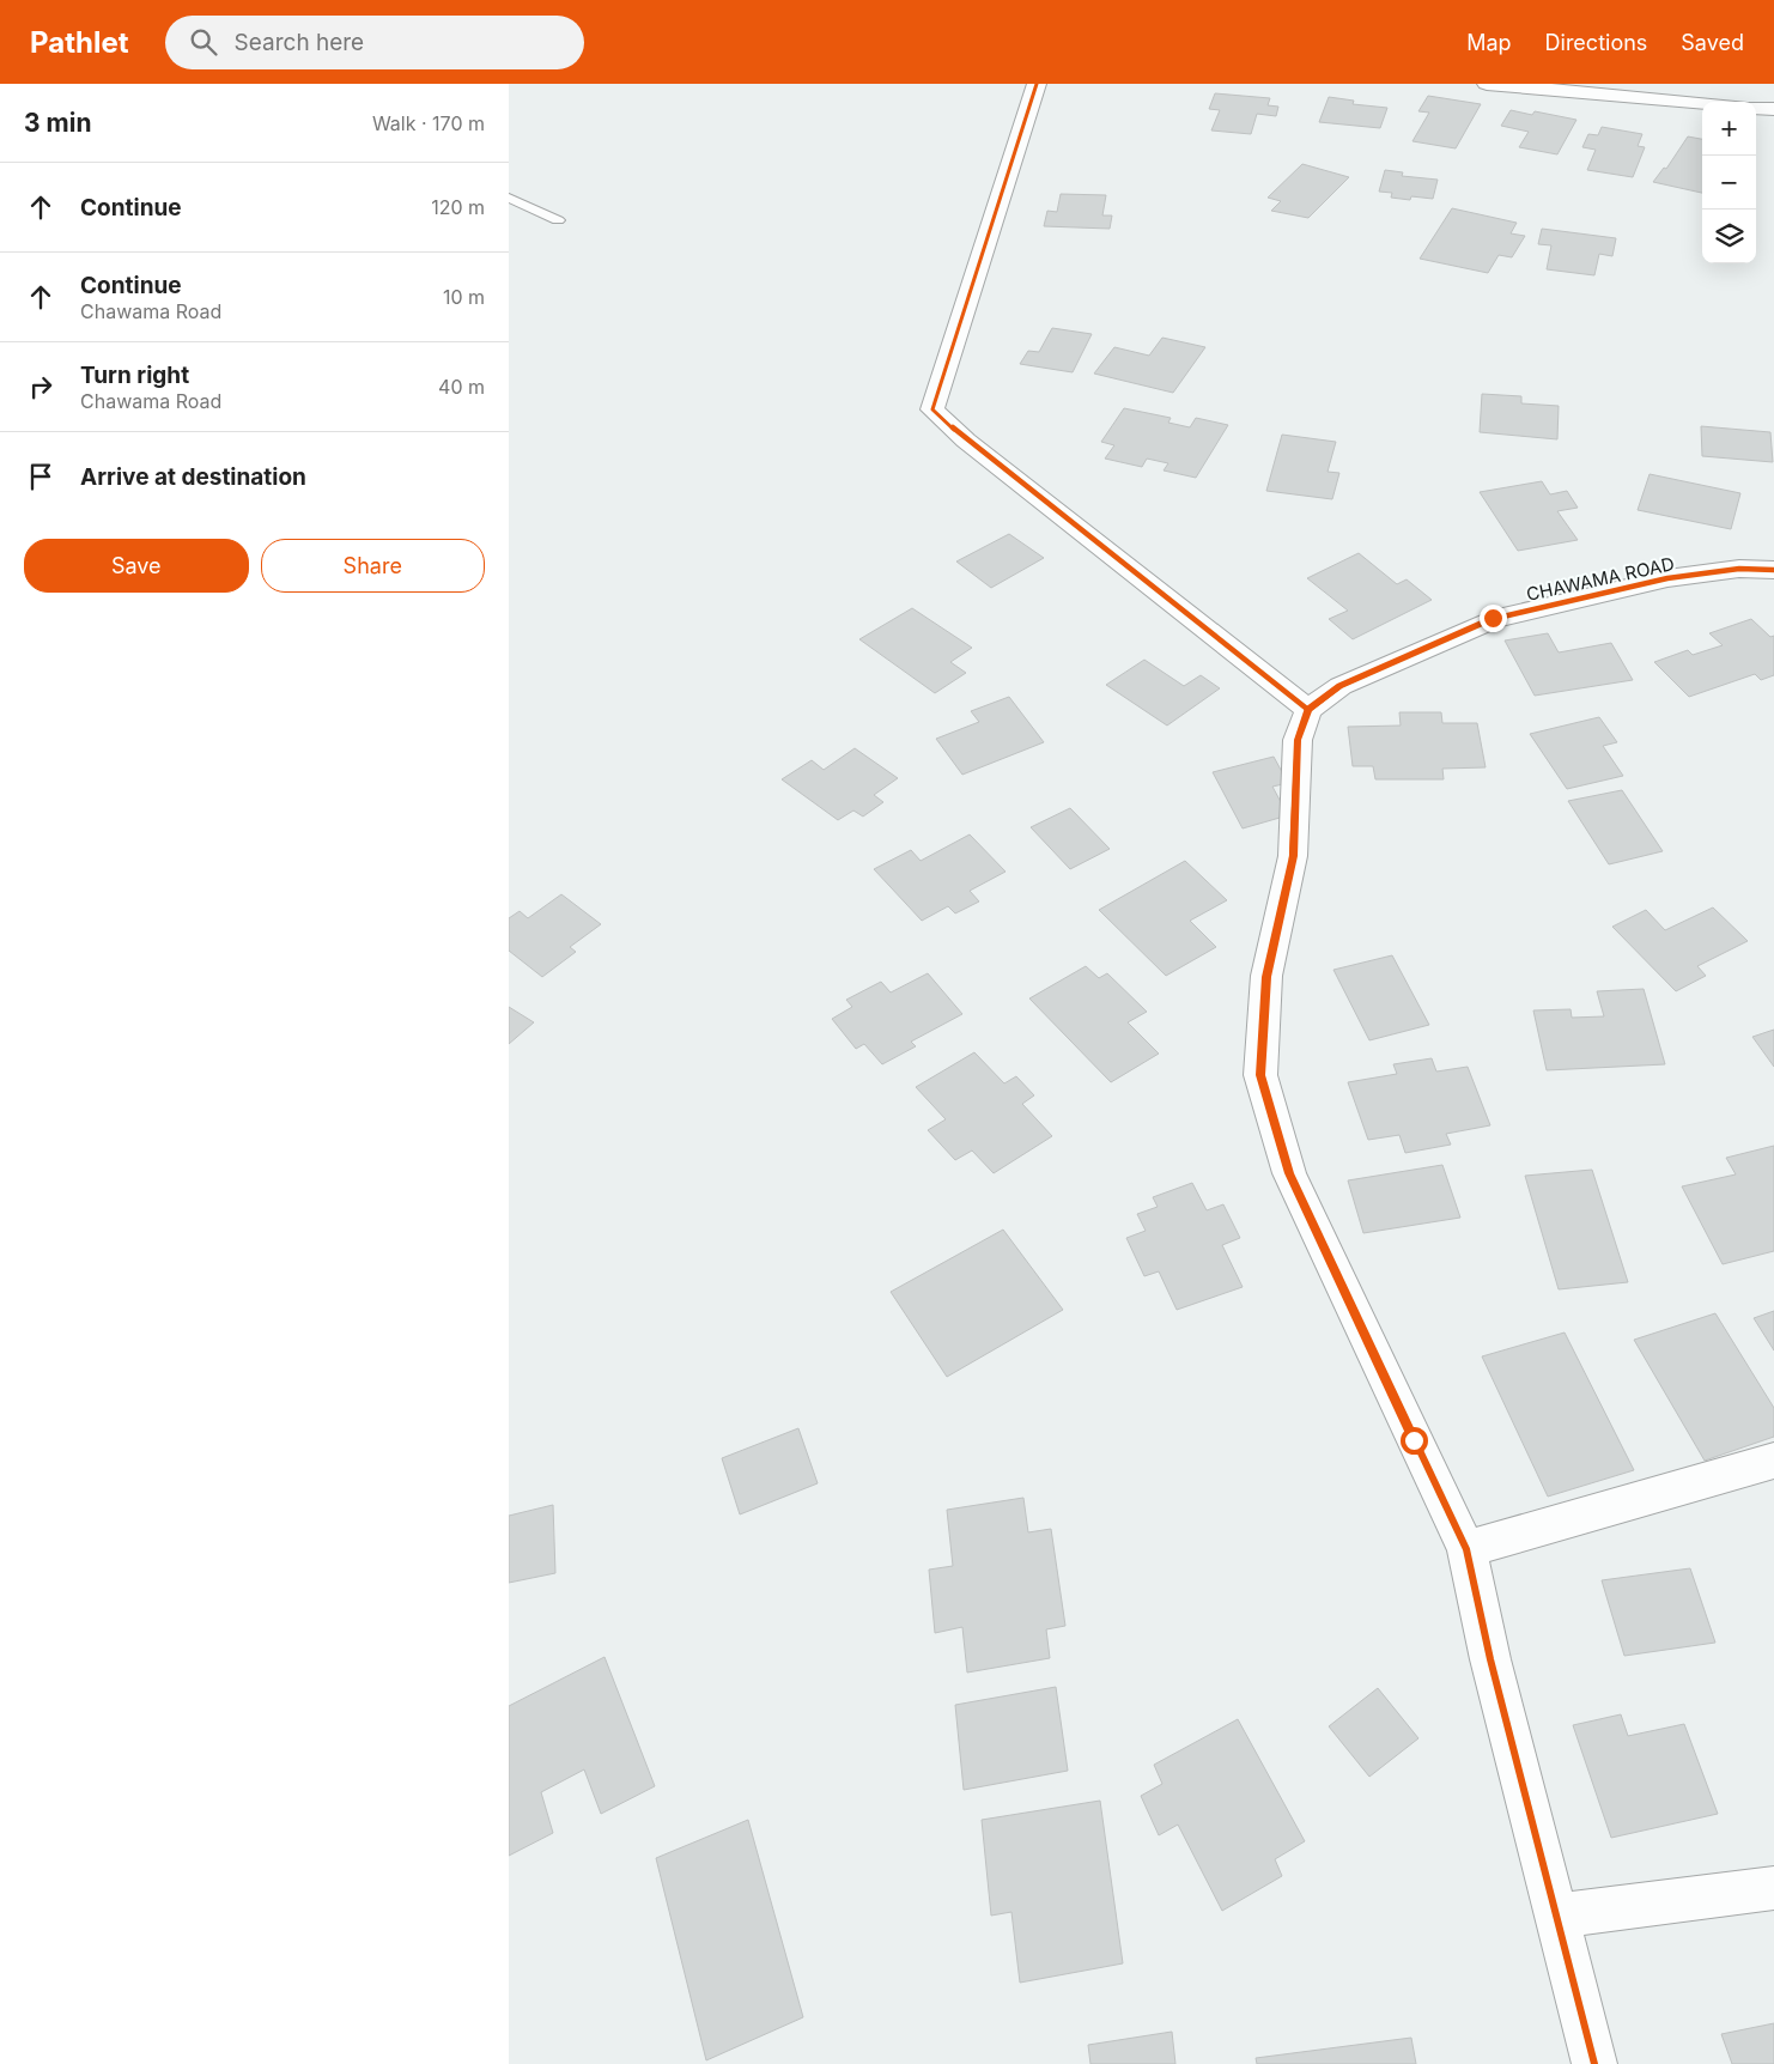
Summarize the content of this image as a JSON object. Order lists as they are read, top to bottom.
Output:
{
  "streets": {
    "street": ["CHAWAMA ROAD"]
  },
  "page": {
    "header": "Pathlet",
    "search": "Search here",
    "nav": ["Map", "Directions", "Saved"],
    "heading": ["3 min", "Walk · 170 m"],
    "map_buttons": ["+", "−"],
    "list": [
      ["Continue", "120 m"],
      ["Continue", "Chawama Road", "10 m"],
      ["Turn right", "Chawama Road", "40 m"],
      "Arrive at destination"
    ],
    "buttons": ["Save", "Share"]
  }
}
